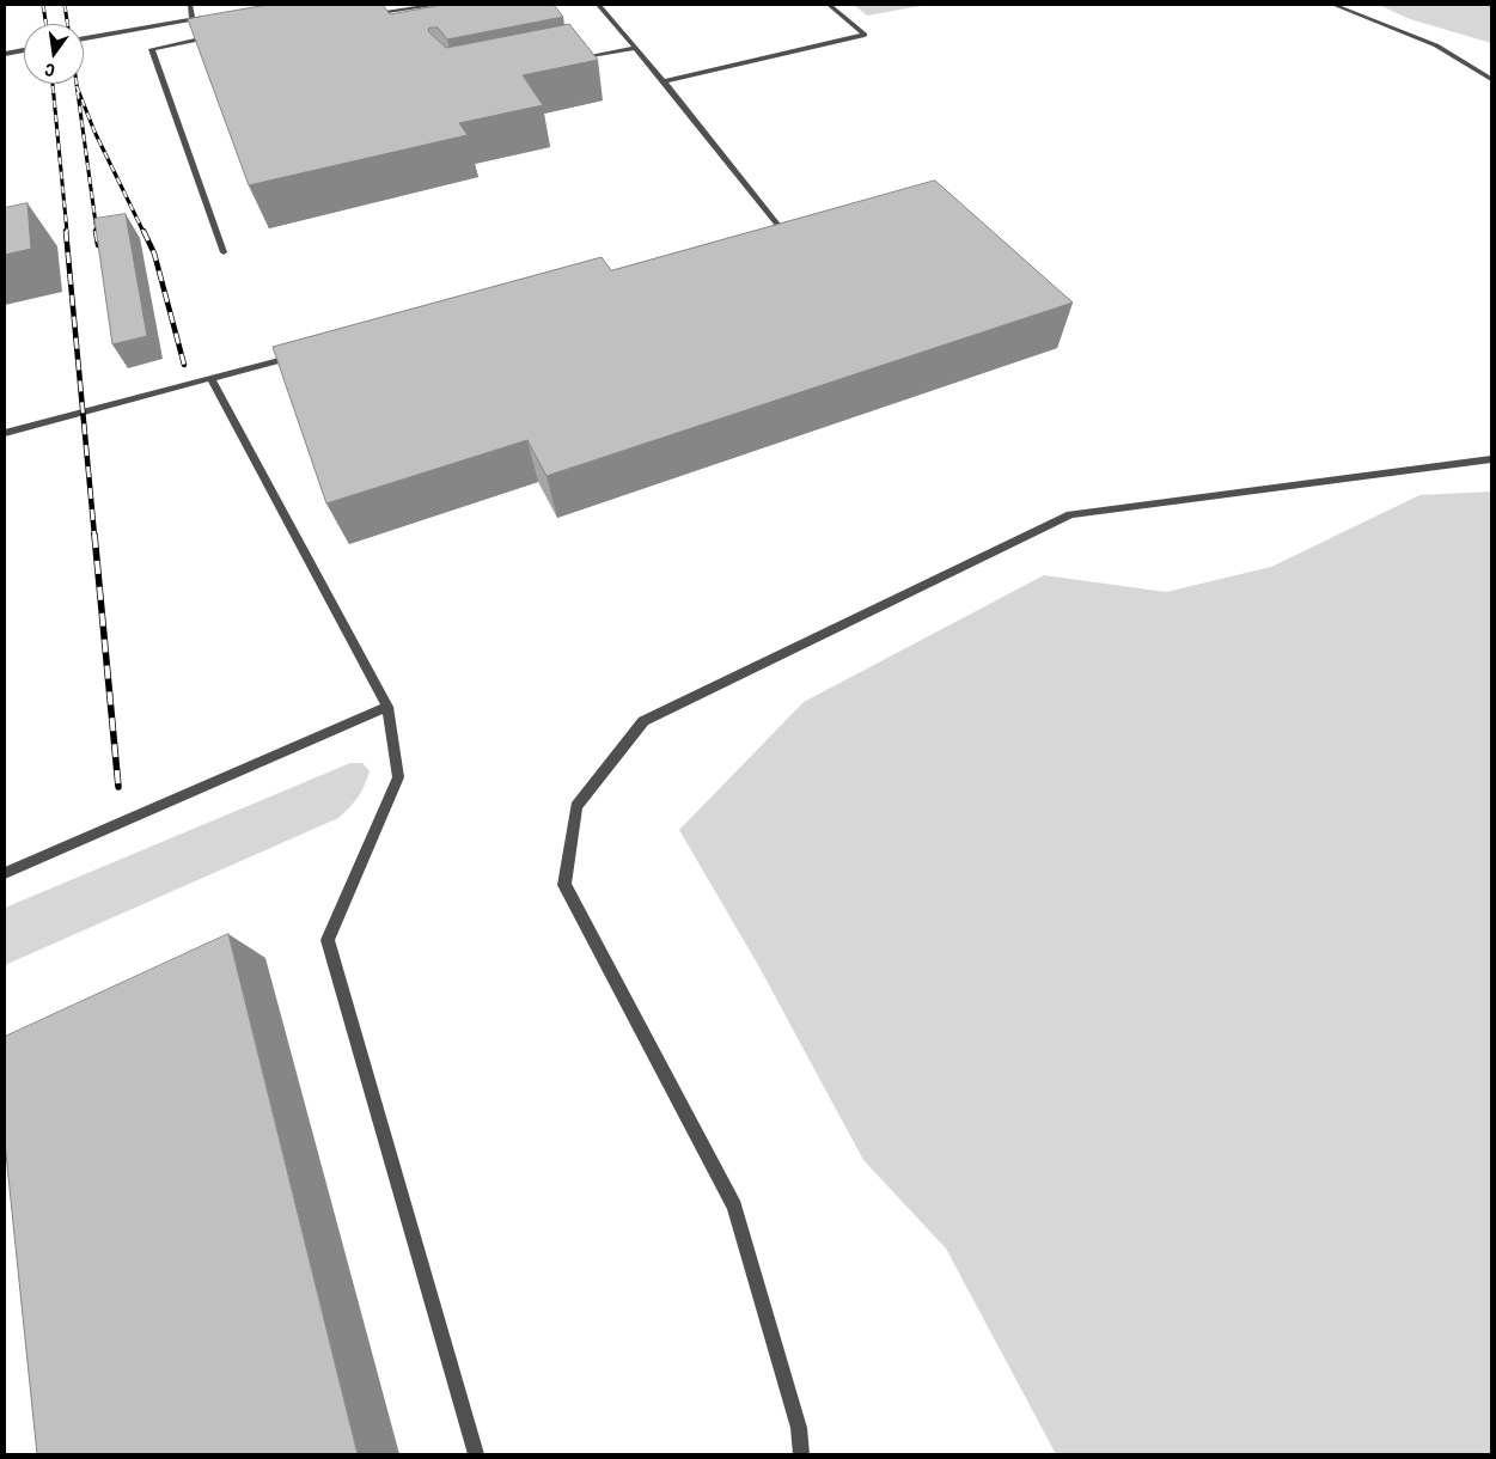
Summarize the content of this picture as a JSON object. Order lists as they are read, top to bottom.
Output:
{
  "north": "bottom"
}
